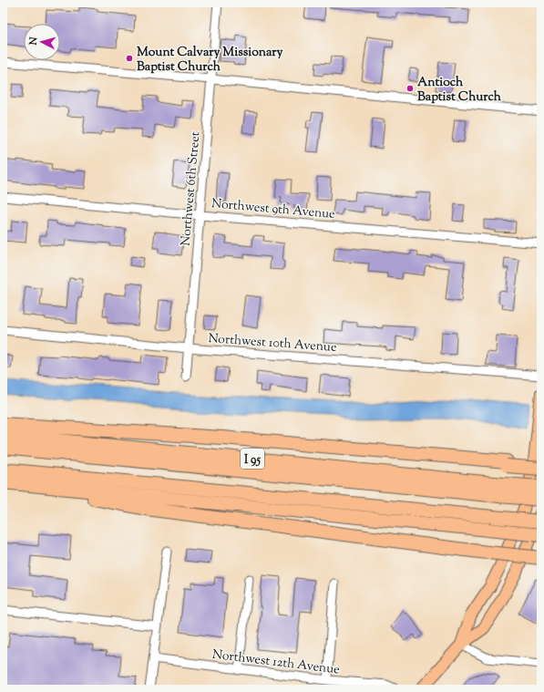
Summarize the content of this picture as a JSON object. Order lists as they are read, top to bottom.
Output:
{
  "streets": {
    "highway": ["I 95"],
    "street": [
      "Northwest 6th Street",
      "Northwest 9th Avenue",
      "Northwest 10th Avenue",
      "Northwest 12th Avenue"
    ]
  },
  "crossings": [
    ["Northwest 6th Street", "Northwest 9th Avenue"],
    ["Northwest 6th Street", "Northwest 10th Avenue"]
  ],
  "places": ["Mount Calvary Missionary Baptist Church", "Antioch Baptist Church"],
  "north": "left"
}
